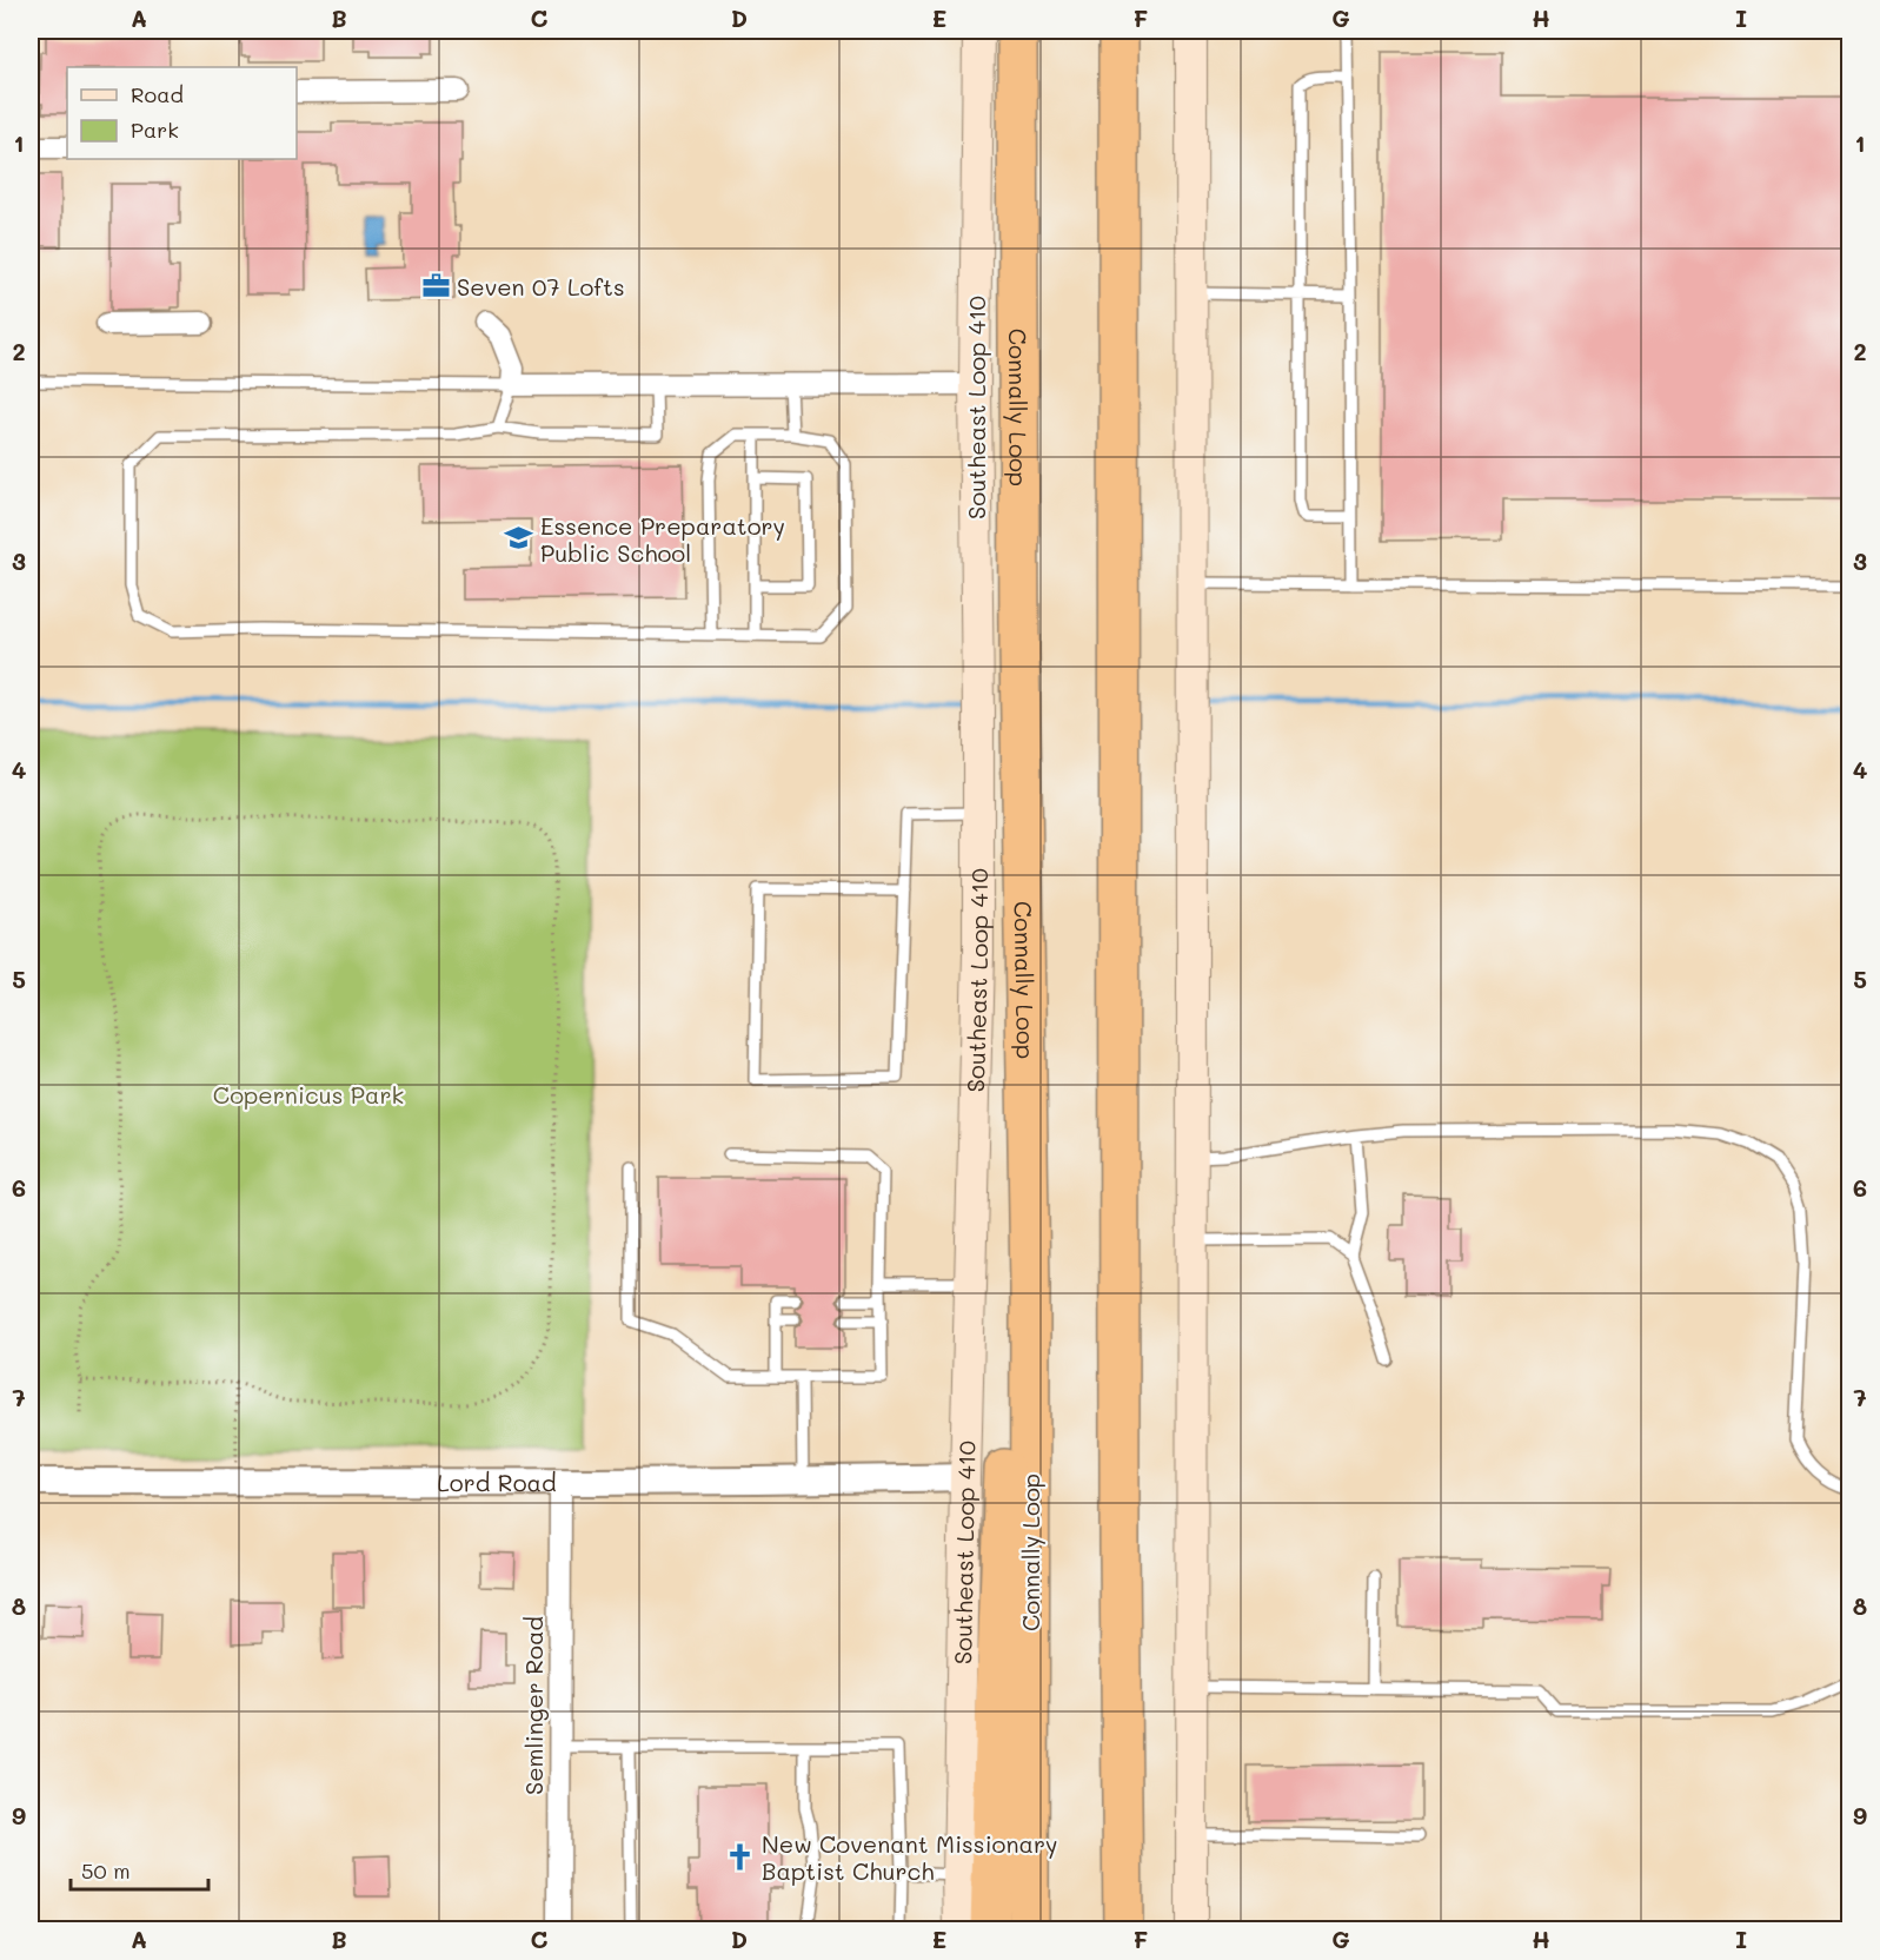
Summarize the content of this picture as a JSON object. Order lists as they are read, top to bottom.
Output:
{
  "streets": {
    "highway": ["Connally Loop"],
    "main road": ["Southeast Loop 410"],
    "street": ["Lord Road", "Semlinger Road"]
  },
  "crossings": [
    ["Southeast Loop 410", "Lord Road"],
    ["Lord Road", "Semlinger Road"]
  ],
  "parks": ["Copernicus Park"],
  "places": {
    "office": ["Seven 07 Lofts"],
    "school or university": ["Essence Preparatory Public School"],
    "church": ["New Covenant Missionary Baptist Church"]
  },
  "legend": ["Road", "Park"],
  "scale_bar": "50 m",
  "grid": {
    "columns": [
      "A",
      "B",
      "C",
      "D",
      "E",
      "F",
      "G",
      "H",
      "I"
    ],
    "rows": [
      "1",
      "2",
      "3",
      "4",
      "5",
      "6",
      "7",
      "8",
      "9"
    ]
  }
}
